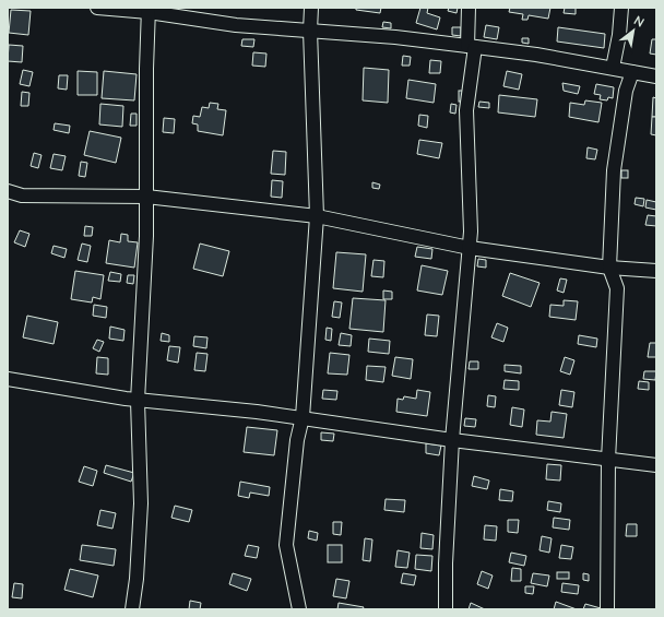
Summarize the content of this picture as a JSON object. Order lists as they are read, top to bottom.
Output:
{
  "north": "top right"
}
